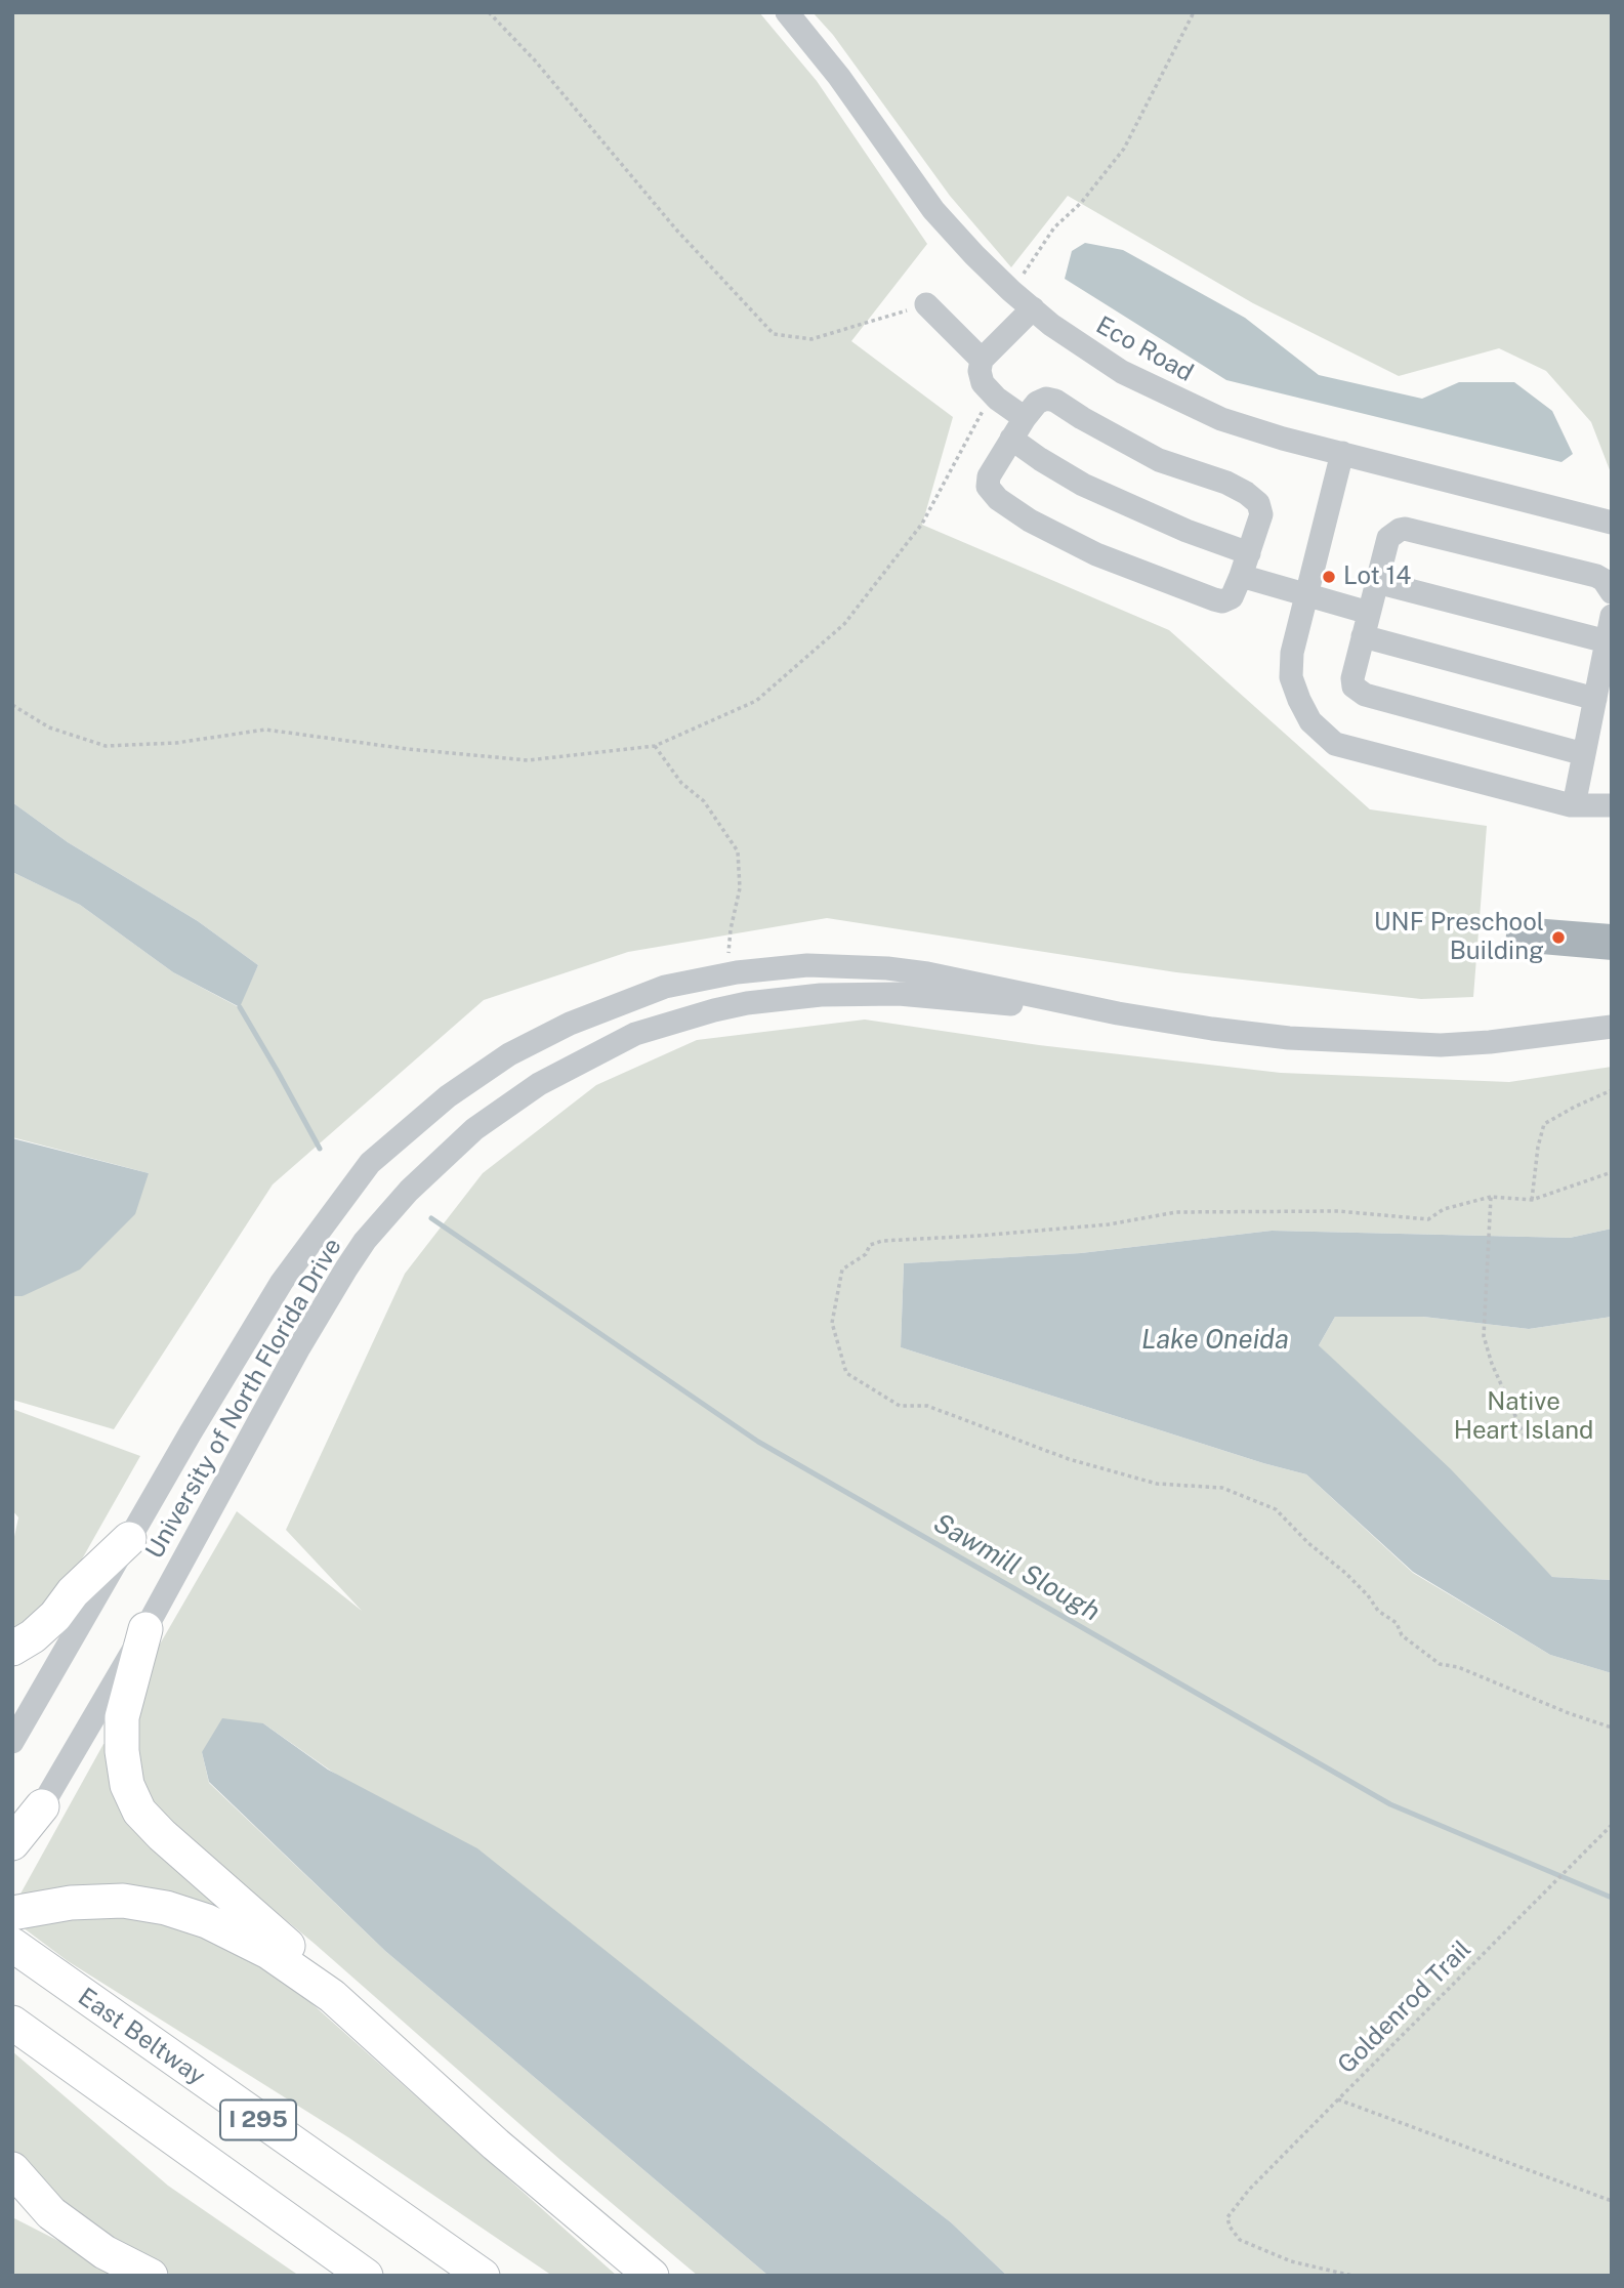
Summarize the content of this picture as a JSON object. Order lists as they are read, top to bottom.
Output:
{
  "streets": {
    "highway": ["East Beltway", "I 295"],
    "street": ["Eco Road", "University of North Florida Drive"],
    "path": ["Goldenrod Trail"]
  },
  "water": ["Lake Oneida", "Sawmill Slough"],
  "parks": ["Native Heart Island"],
  "places": ["Lot 14", "UNF Preschool Building"]
}
